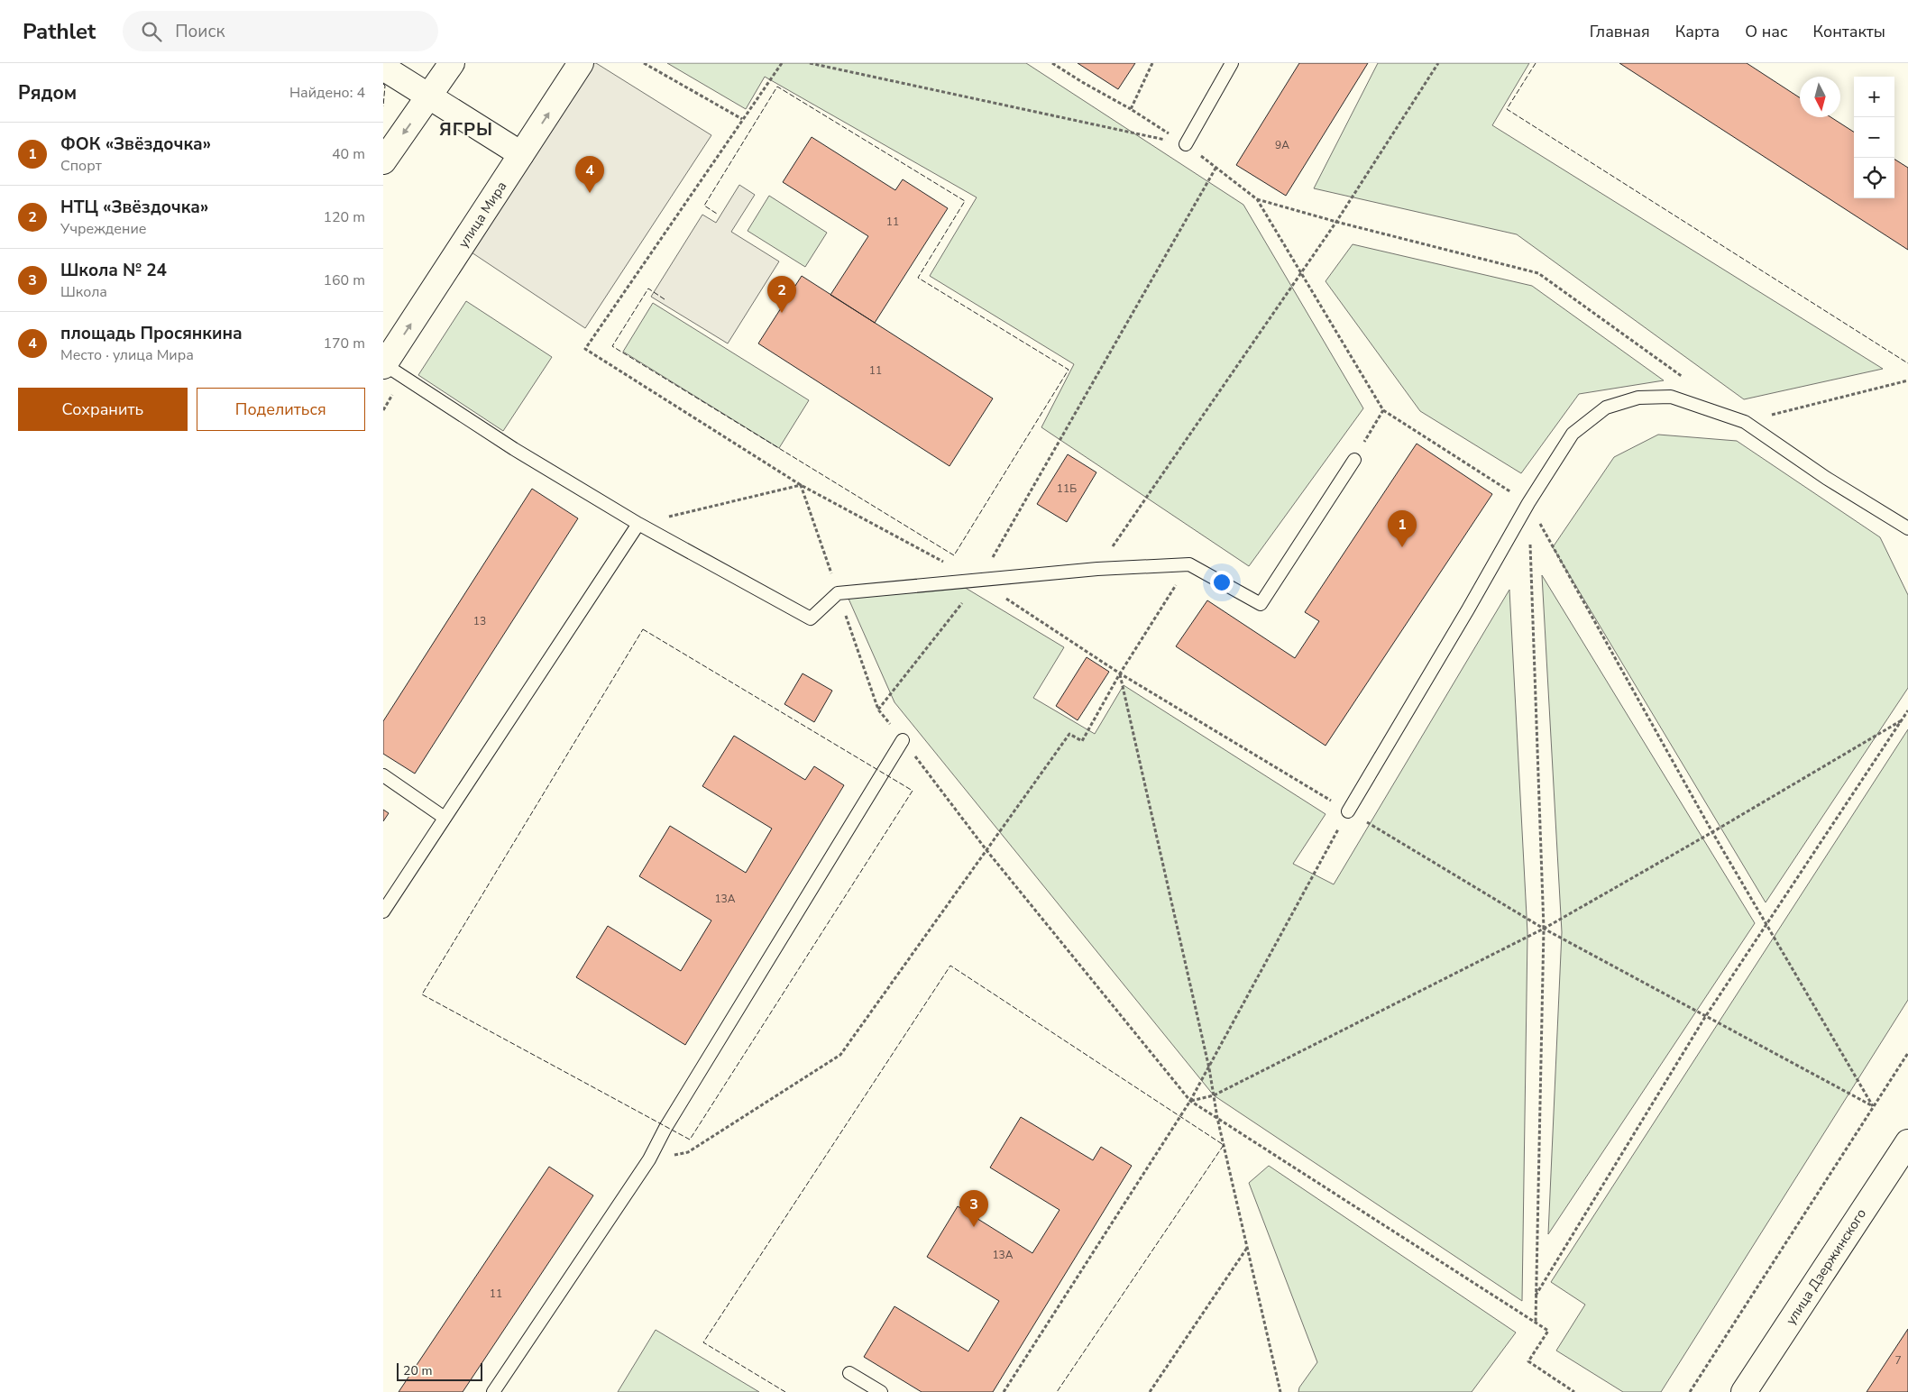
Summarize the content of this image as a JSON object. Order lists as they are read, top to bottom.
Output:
{
  "streets": {
    "main road": ["улица Мира", "улица Дзержинского"]
  },
  "districts": ["ЯГРЫ"],
  "house_numbers": [
    "9А",
    "11",
    "11",
    "11Б",
    "13",
    "13А",
    "13А",
    "11",
    "7"
  ],
  "scale_bar": "20 m",
  "north": "bottom",
  "page": {
    "header": "Pathlet",
    "search": "Поиск",
    "nav": [
      "Главная",
      "Карта",
      "О нас",
      "Контакты"
    ],
    "heading": ["Рядом", "Найдено: 4"],
    "map_buttons": ["+", "−"],
    "list": [
      {
        "mark": "1",
        "name": "ФОК «Звёздочка»",
        "note": "Спорт",
        "value": "40 m"
      },
      {
        "mark": "2",
        "name": "НТЦ «Звёздочка»",
        "note": "Учреждение",
        "value": "120 m"
      },
      {
        "mark": "3",
        "name": "Школа № 24",
        "note": "Школа",
        "value": "160 m"
      },
      {
        "mark": "4",
        "name": "площадь Просянкина",
        "note": "Место · улица Мира",
        "value": "170 m"
      }
    ],
    "pins": [
      "4",
      "2",
      "1",
      "3"
    ],
    "buttons": ["Сохранить", "Поделиться"],
    "scale": "20 m"
  }
}
